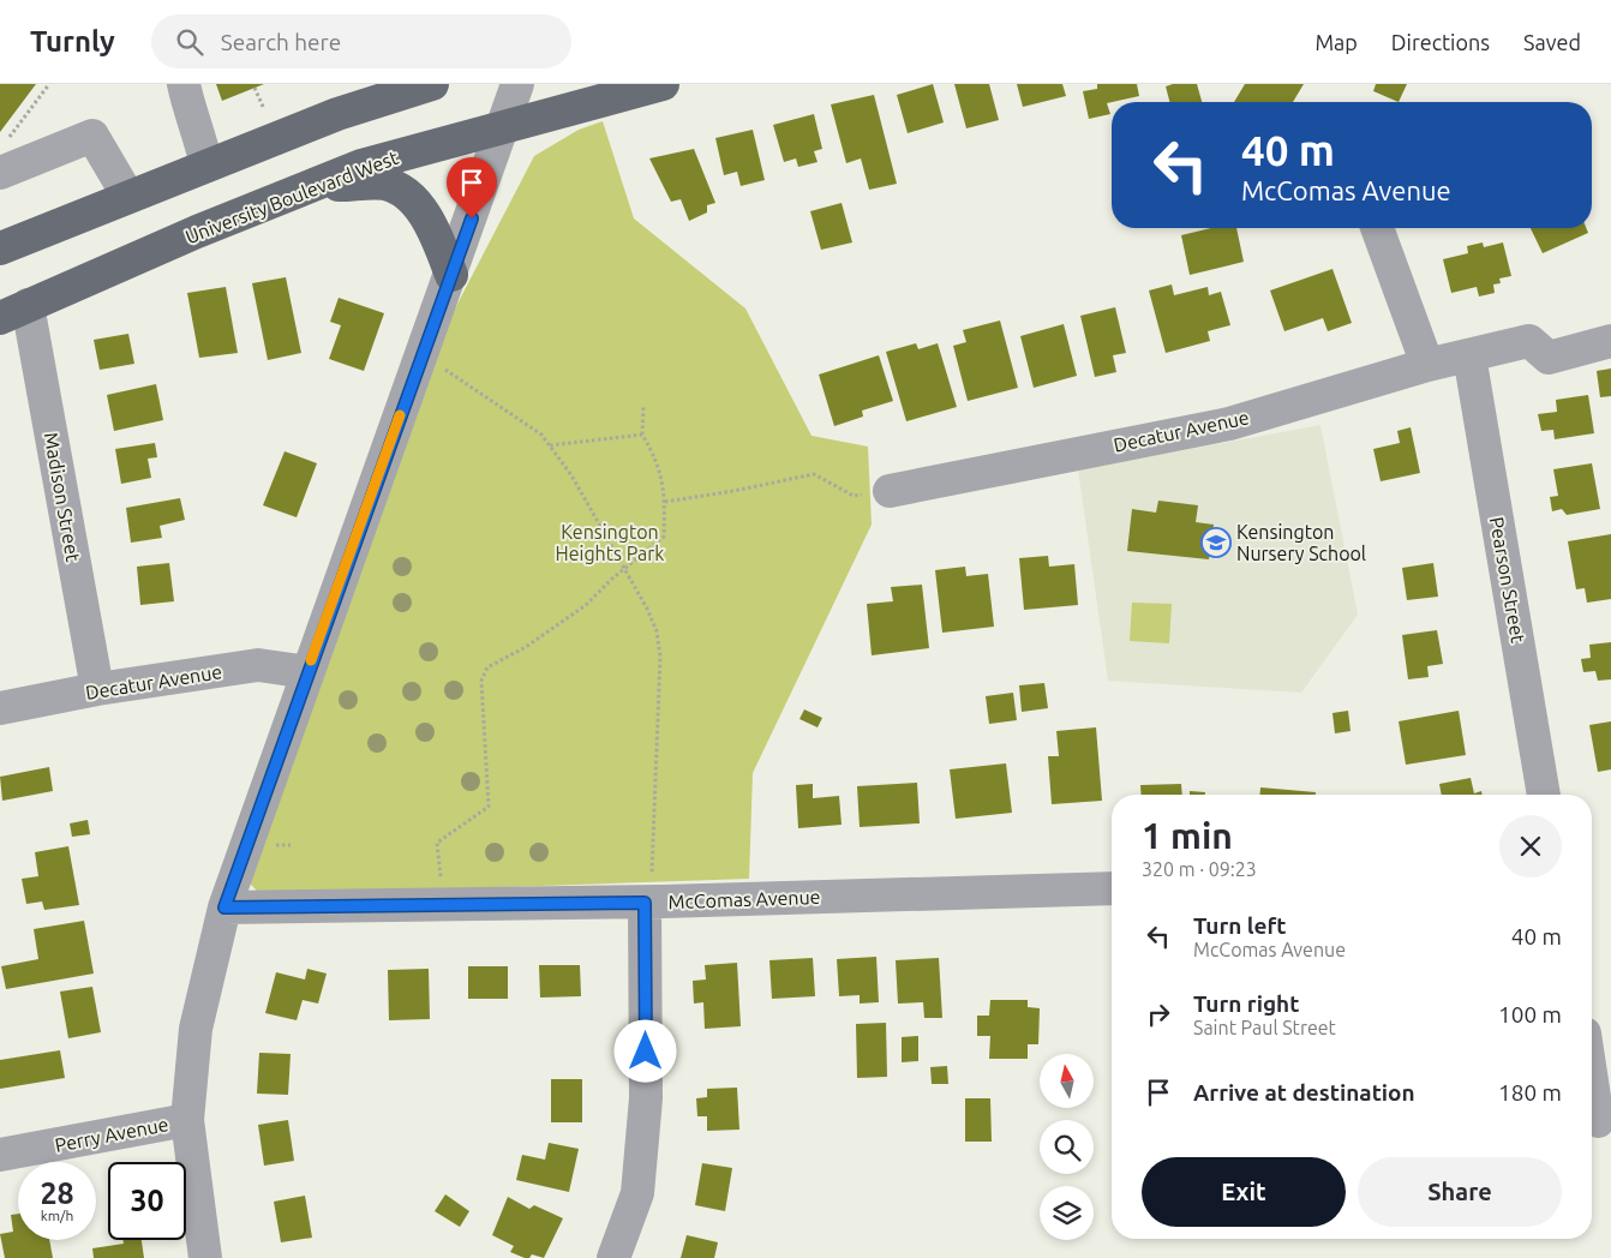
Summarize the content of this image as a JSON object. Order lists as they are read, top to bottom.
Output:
{
  "streets": {
    "main road": ["University Boulevard West"],
    "street": [
      "Decatur Avenue",
      "Madison Street",
      "Pearson Street",
      "McComas Avenue",
      "Perry Avenue"
    ]
  },
  "crossings": [
    ["University Boulevard West", "Madison Street"],
    ["Decatur Avenue", "Madison Street"],
    ["Decatur Avenue", "Pearson Street"]
  ],
  "parks": ["Kensington Heights Park"],
  "places": {
    "school or university": ["Kensington Nursery School"]
  },
  "north": "top",
  "page": {
    "header": "Turnly",
    "search": "Search here",
    "nav": ["Map", "Directions", "Saved"],
    "turn": ["40 m", "McComas Avenue"],
    "heading": ["1 min", "320 m · 09:23"],
    "list": [
      {
        "name": "Turn left",
        "note": "McComas Avenue",
        "value": "40 m"
      },
      {
        "name": "Turn right",
        "note": "Saint Paul Street",
        "value": "100 m"
      },
      {
        "name": "Arrive at destination",
        "value": "180 m"
      }
    ],
    "buttons": ["Exit", "Share"],
    "speed": "28 km/h",
    "limit": "30"
  }
}
